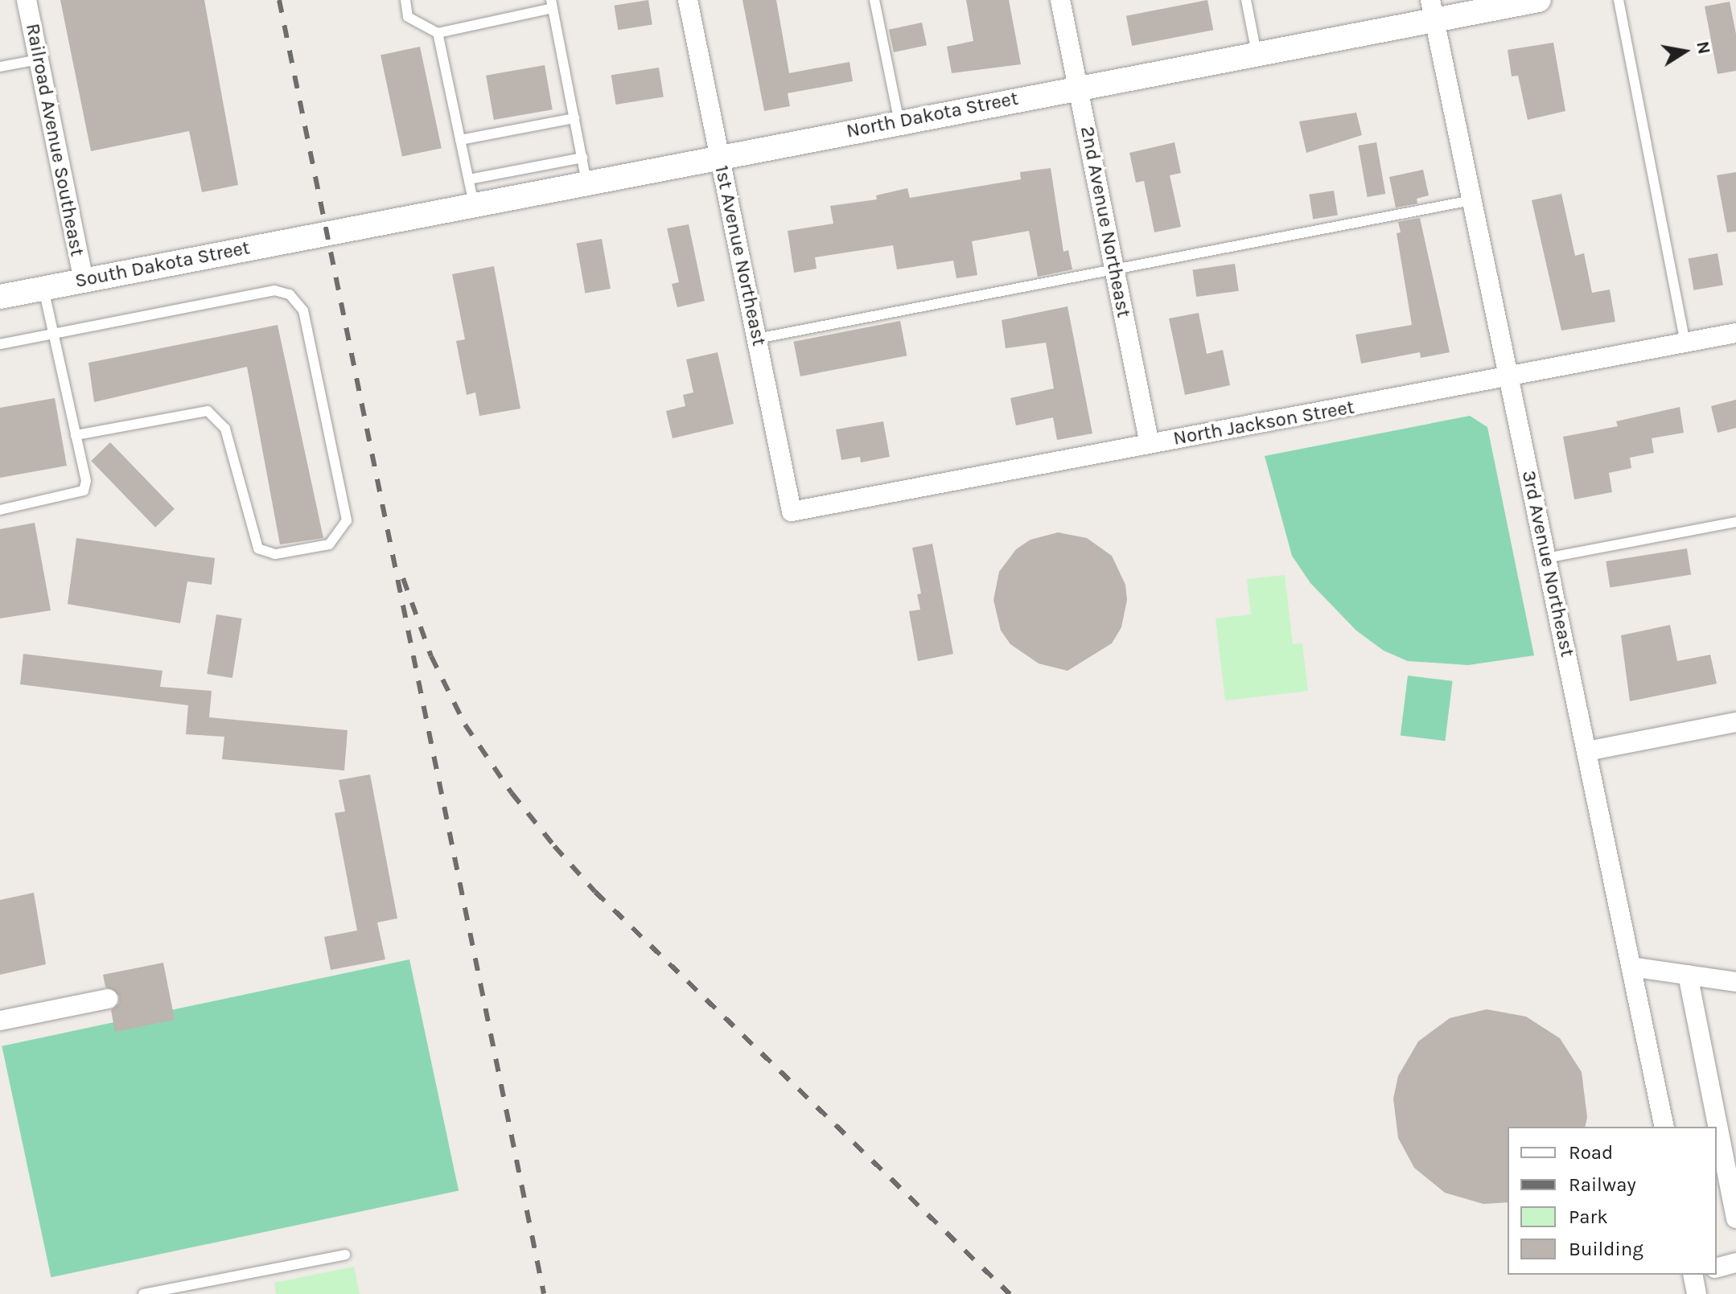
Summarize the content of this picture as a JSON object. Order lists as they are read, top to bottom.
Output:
{
  "streets": {
    "street": [
      "North Dakota Street",
      "Railroad Avenue Southeast",
      "2nd Avenue Northeast",
      "1st Avenue Northeast",
      "South Dakota Street",
      "North Jackson Street",
      "3rd Avenue Northeast"
    ]
  },
  "crossings": [
    ["North Dakota Street", "2nd Avenue Northeast"],
    ["North Dakota Street", "1st Avenue Northeast"],
    ["North Dakota Street", "South Dakota Street"],
    ["North Dakota Street", "3rd Avenue Northeast"],
    ["Railroad Avenue Southeast", "South Dakota Street"],
    ["2nd Avenue Northeast", "North Jackson Street"],
    ["1st Avenue Northeast", "North Jackson Street"],
    ["North Jackson Street", "3rd Avenue Northeast"]
  ],
  "legend": [
    "Road",
    "Railway",
    "Park",
    "Building"
  ],
  "north": "right"
}
